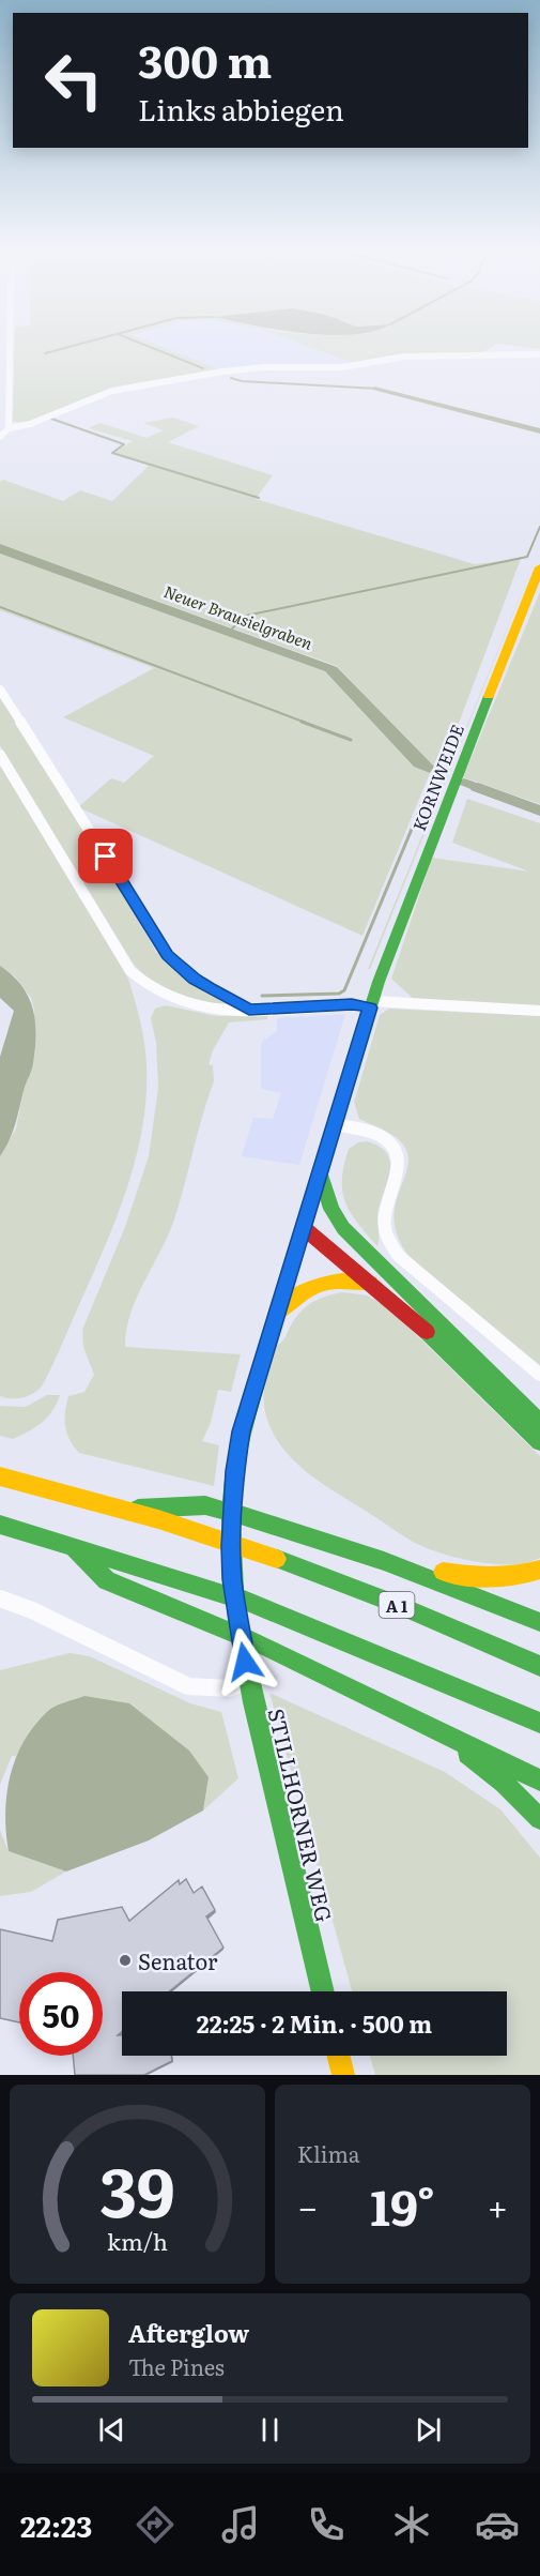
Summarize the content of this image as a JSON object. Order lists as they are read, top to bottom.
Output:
{
  "streets": {
    "main road": ["KORNWEIDE", "A 1", "STILLHORNER WEG"]
  },
  "crossings": [
    ["KORNWEIDE", "STILLHORNER WEG"]
  ],
  "water": ["Neuer Brausielgraben"],
  "places": ["Senator"],
  "page": {
    "turn": ["300 m", "Links abbiegen"],
    "limit": "50",
    "trip": "22:25 · 2 Min. · 500 m",
    "tile": "Klima",
    "heat": ["−", "19°", "+"],
    "song": ["Afterglow", "The Pines"],
    "tabs": "22:23",
    "gauge": ["39", "km/h"]
  }
}
